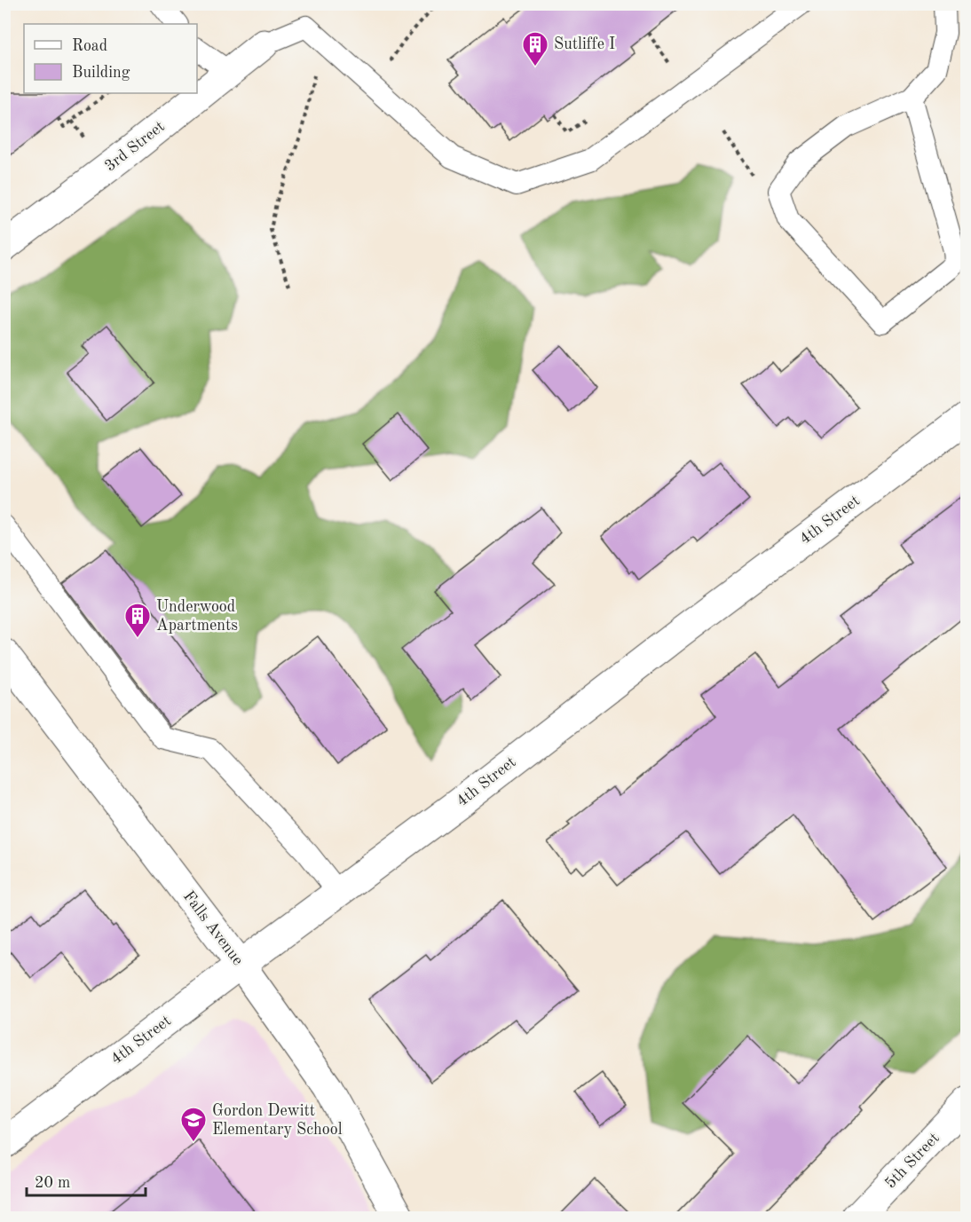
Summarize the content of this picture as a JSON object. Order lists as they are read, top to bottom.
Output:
{
  "streets": {
    "street": [
      "3rd Street",
      "4th Street",
      "Falls Avenue",
      "5th Street"
    ]
  },
  "crossings": [
    ["4th Street", "Falls Avenue"]
  ],
  "places": {
    "building": ["Sutliffe I", "Underwood Apartments"],
    "school or university": ["Gordon Dewitt Elementary School"]
  },
  "legend": ["Road", "Building"],
  "scale_bar": "20 m"
}
